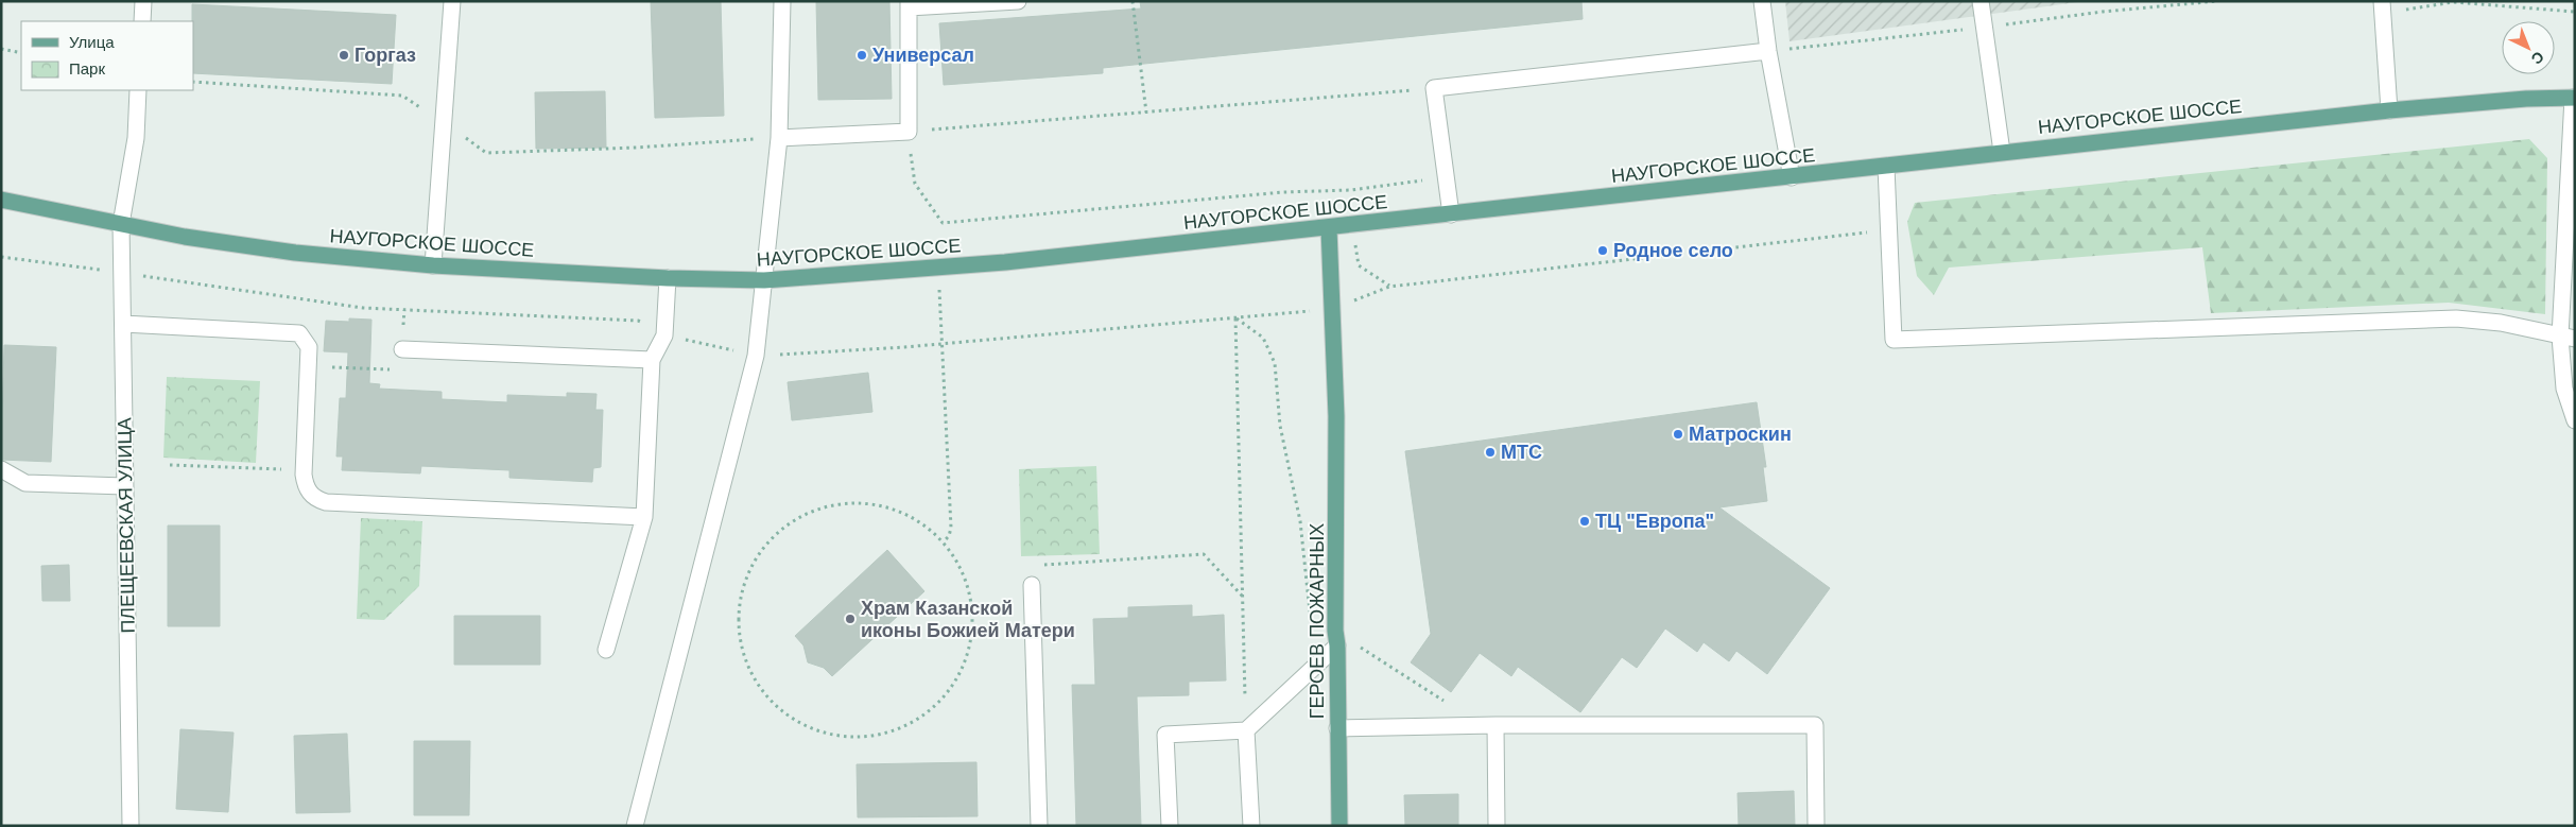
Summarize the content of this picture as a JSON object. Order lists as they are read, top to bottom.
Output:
{
  "streets": {
    "main road": ["НАУГОРСКОЕ ШОССЕ", "ГЕРОЕВ ПОЖАРНЫХ"],
    "street": ["ПЛЕЩЕЕВСКАЯ УЛИЦА"]
  },
  "crossings": [
    ["НАУГОРСКОЕ ШОССЕ", "ПЛЕЩЕЕВСКАЯ УЛИЦА"],
    ["НАУГОРСКОЕ ШОССЕ", "ГЕРОЕВ ПОЖАРНЫХ"]
  ],
  "places": [
    "Горгаз",
    "Универсал",
    "Родное село",
    "Матроскин",
    "МТС",
    "ТЦ \"Европа\"",
    "Храм Казанской иконы Божией Матери"
  ],
  "legend": ["Улица", "Парк"],
  "north": "bottom right"
}
